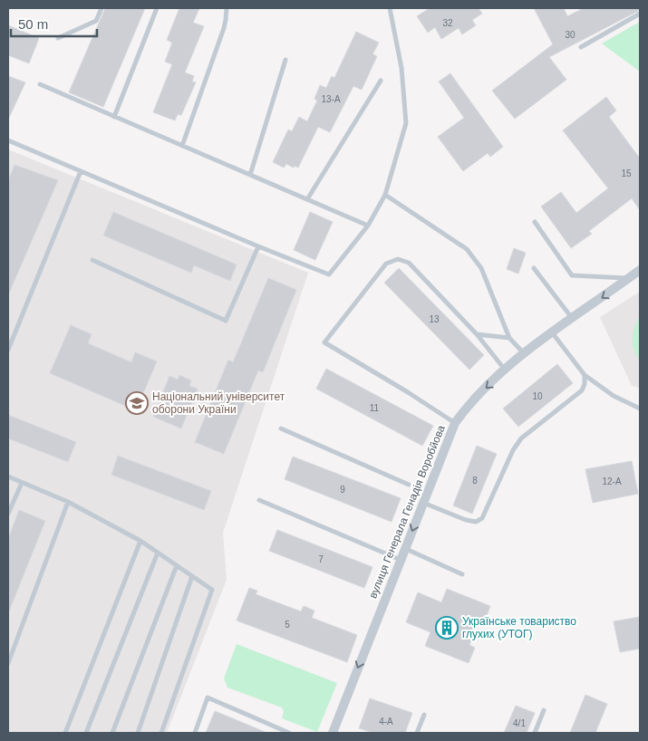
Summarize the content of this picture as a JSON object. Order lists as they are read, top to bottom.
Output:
{
  "streets": {
    "street": ["вулиця Генерала Генадія Воробйова"]
  },
  "one_way": ["вулиця Генерала Генадія Воробйова"],
  "places": {
    "school or university": ["Національний університет оборони України"],
    "building": ["Українське товариство глухих (УТОГ)"]
  },
  "house_numbers": [
    "32",
    "30",
    "13-А",
    "15",
    "13",
    "10",
    "11",
    "8",
    "12-А",
    "9",
    "7",
    "5",
    "4-А",
    "4/1"
  ],
  "scale_bar": "50 m"
}
